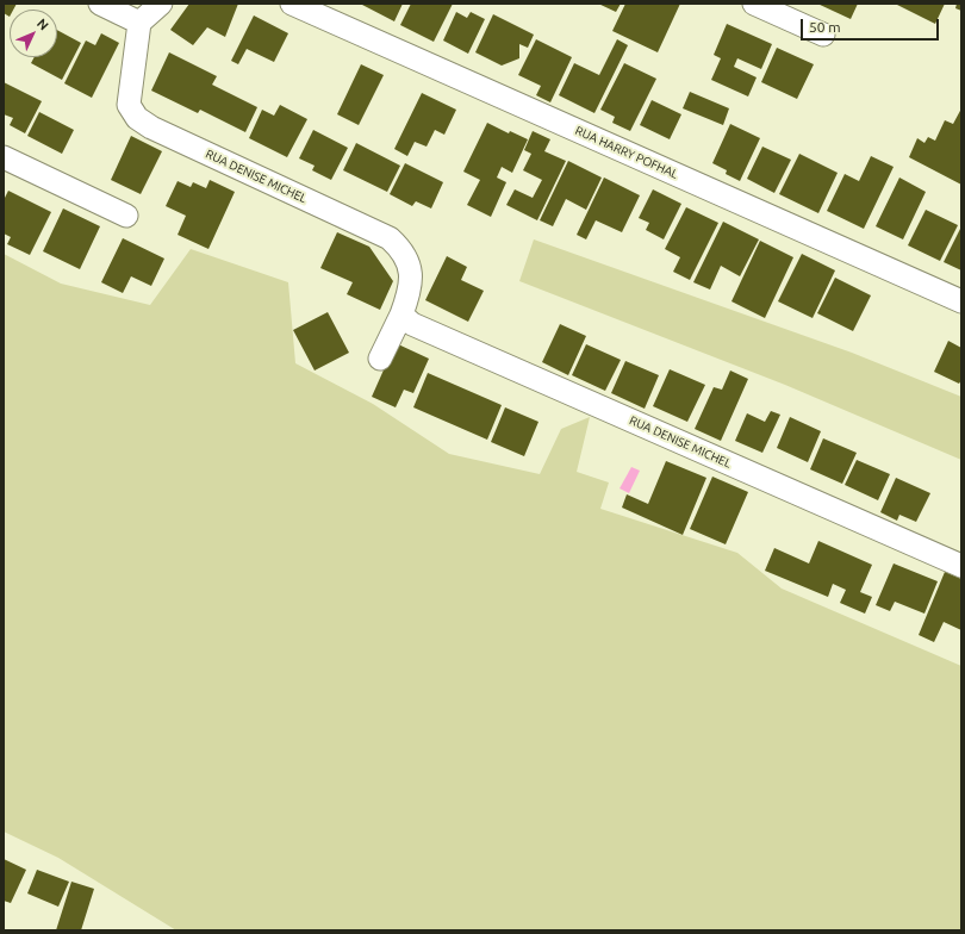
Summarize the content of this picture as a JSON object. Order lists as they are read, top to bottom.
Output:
{
  "streets": {
    "street": ["RUA HARRY POFHAL", "RUA DENISE MICHEL"]
  },
  "scale_bar": "50 m",
  "north": "top right"
}
